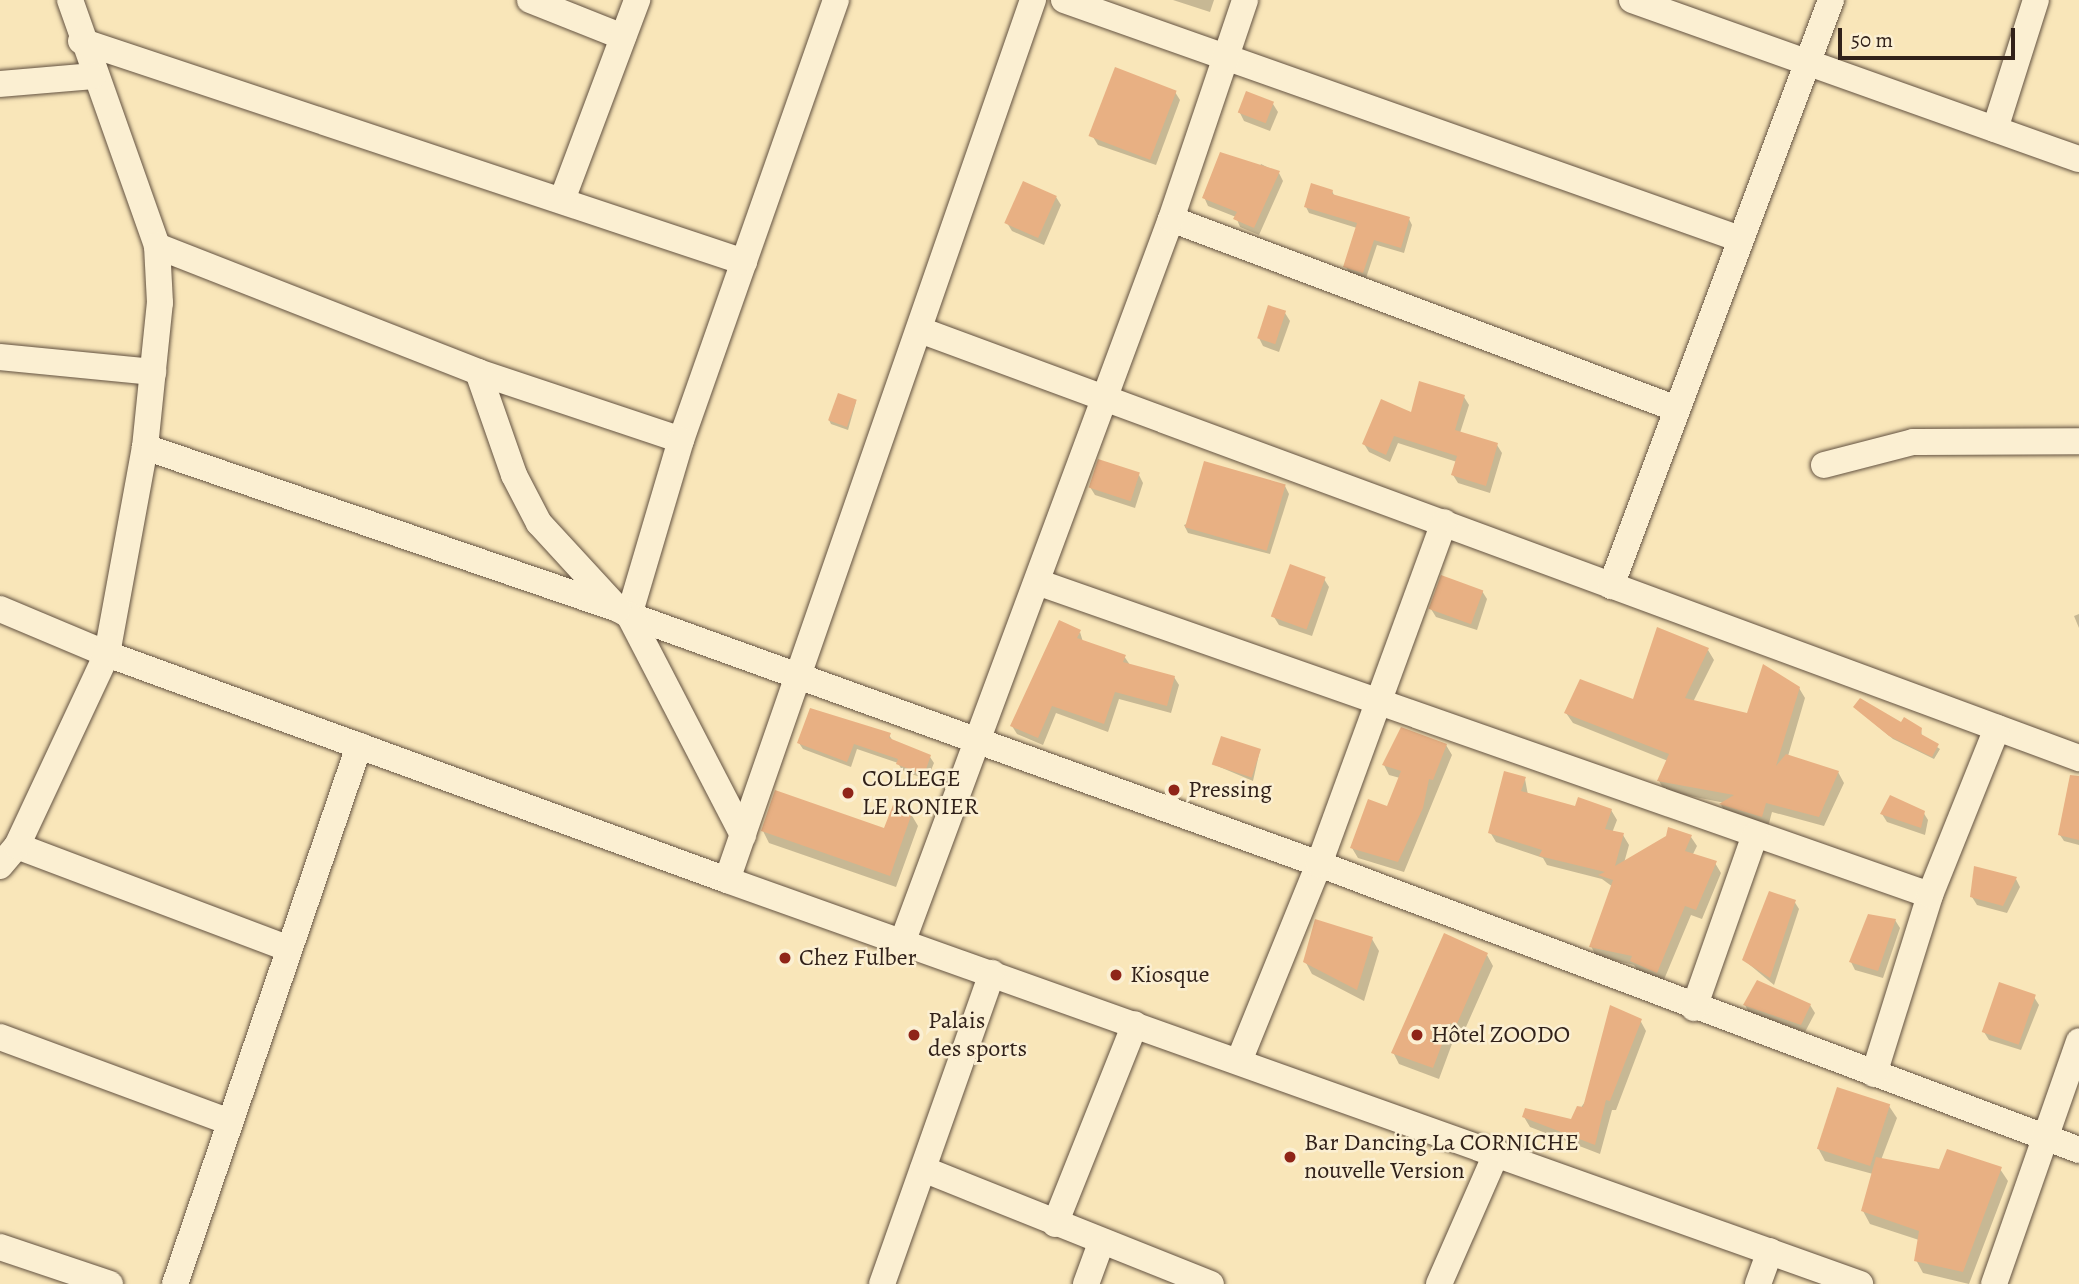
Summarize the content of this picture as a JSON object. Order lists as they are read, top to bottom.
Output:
{
  "places": [
    "Pressing",
    "COLLEGE LE RONIER",
    "Chez Fulber",
    "Kiosque",
    "Palais des sports",
    "Hôtel ZOODO",
    "Bar Dancing La CORNICHE nouvelle Version"
  ],
  "scale_bar": "50 m"
}
